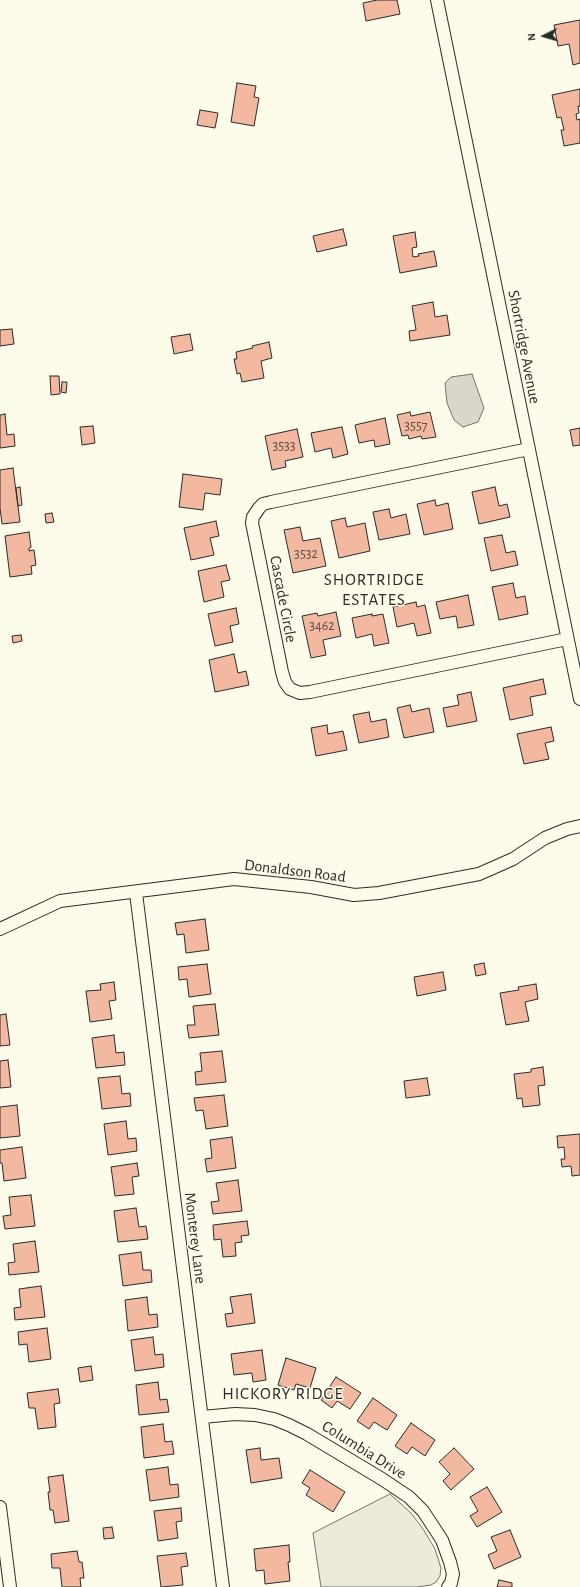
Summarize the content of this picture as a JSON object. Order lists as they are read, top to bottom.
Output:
{
  "streets": {
    "street": [
      "Shortridge Avenue",
      "Cascade Circle",
      "Donaldson Road",
      "Monterey Lane",
      "Columbia Drive"
    ]
  },
  "crossings": [
    ["Shortridge Avenue", "Cascade Circle"],
    ["Donaldson Road", "Monterey Lane"],
    ["Monterey Lane", "Columbia Drive"]
  ],
  "districts": ["SHORTRIDGE ESTATES", "HICKORY RIDGE"],
  "house_numbers": [
    "3557",
    "3533",
    "3532",
    "3462"
  ],
  "north": "left"
}
